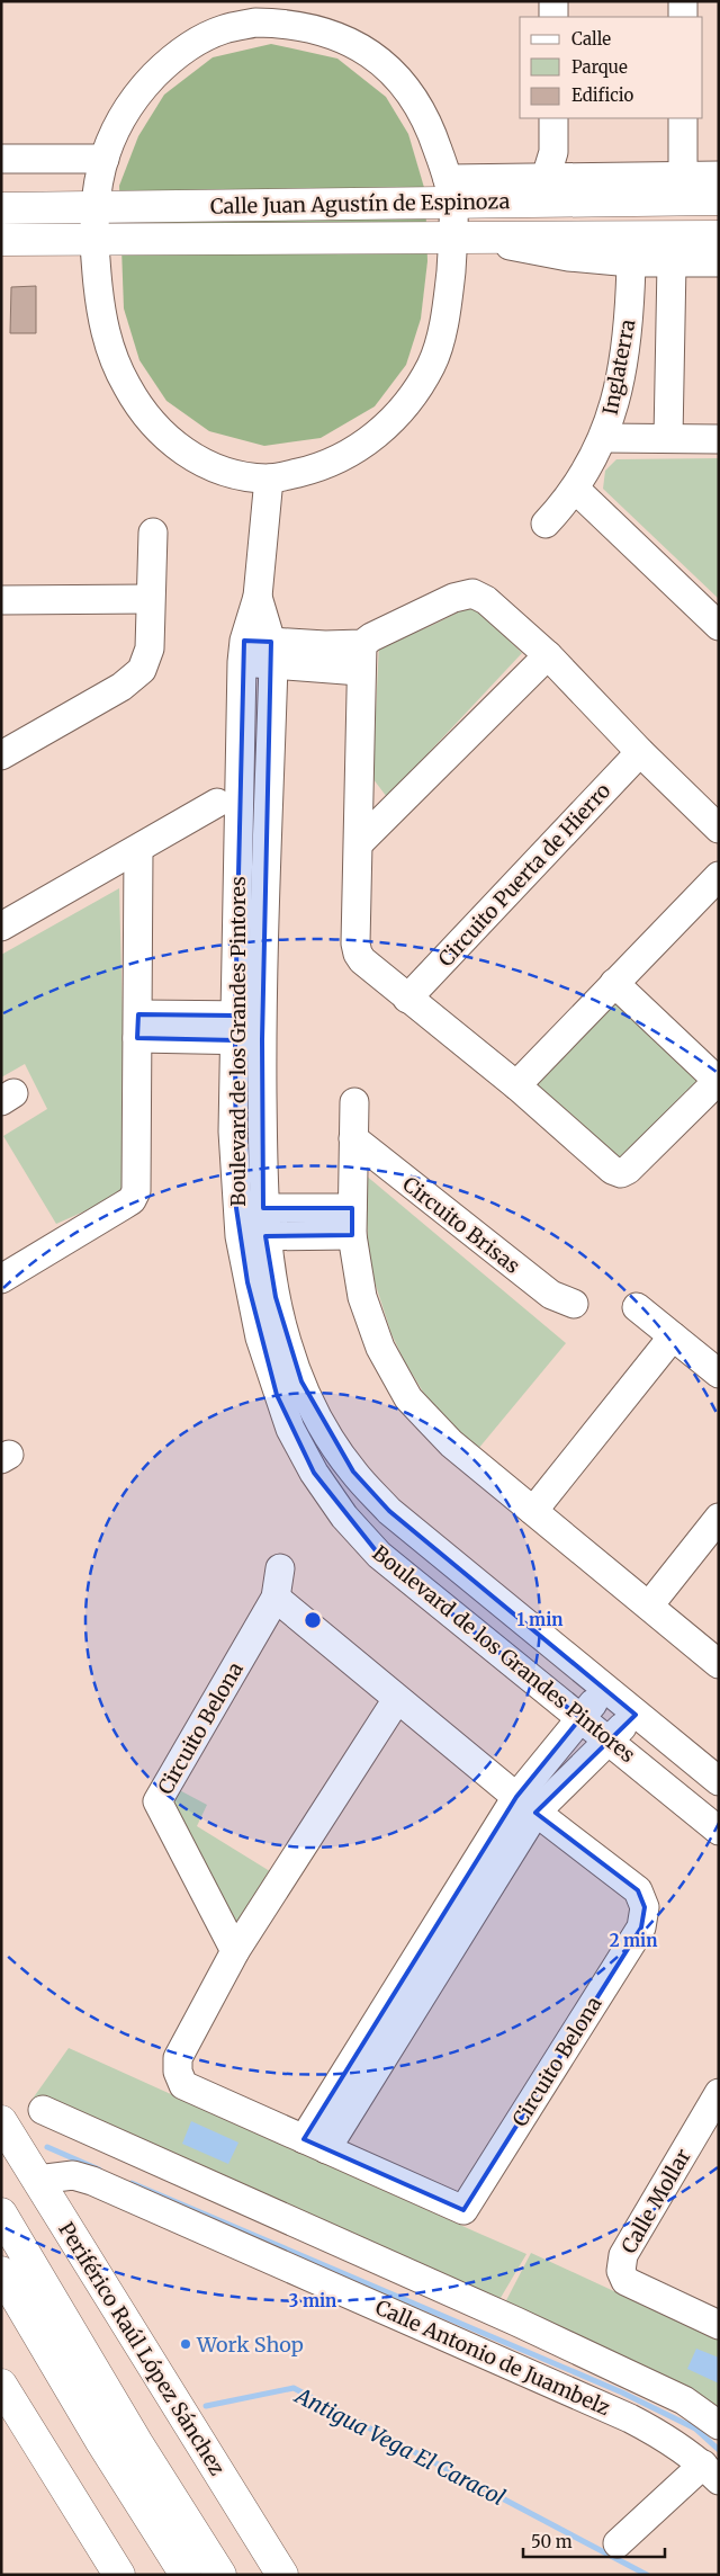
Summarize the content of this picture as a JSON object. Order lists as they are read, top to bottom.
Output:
{
  "streets": {
    "main road": ["Calle Juan Agustín de Espinoza", "Periférico Raúl López Sánchez"],
    "street": [
      "Inglaterra",
      "Circuito Puerta de Hierro",
      "Boulevard de los Grandes Pintores",
      "Circuito Brisas",
      "Circuito Belona",
      "Calle Mollar",
      "Calle Antonio de Juambelz"
    ]
  },
  "crossings": [
    ["Periférico Raúl López Sánchez", "Calle Antonio de Juambelz"]
  ],
  "water": ["Antigua Vega El Caracol"],
  "places": ["Work Shop"],
  "legend": ["Calle", "Parque", "Edificio"],
  "scale_bar": "50 m",
  "rings": ["1 min", "2 min", "3 min"]
}
